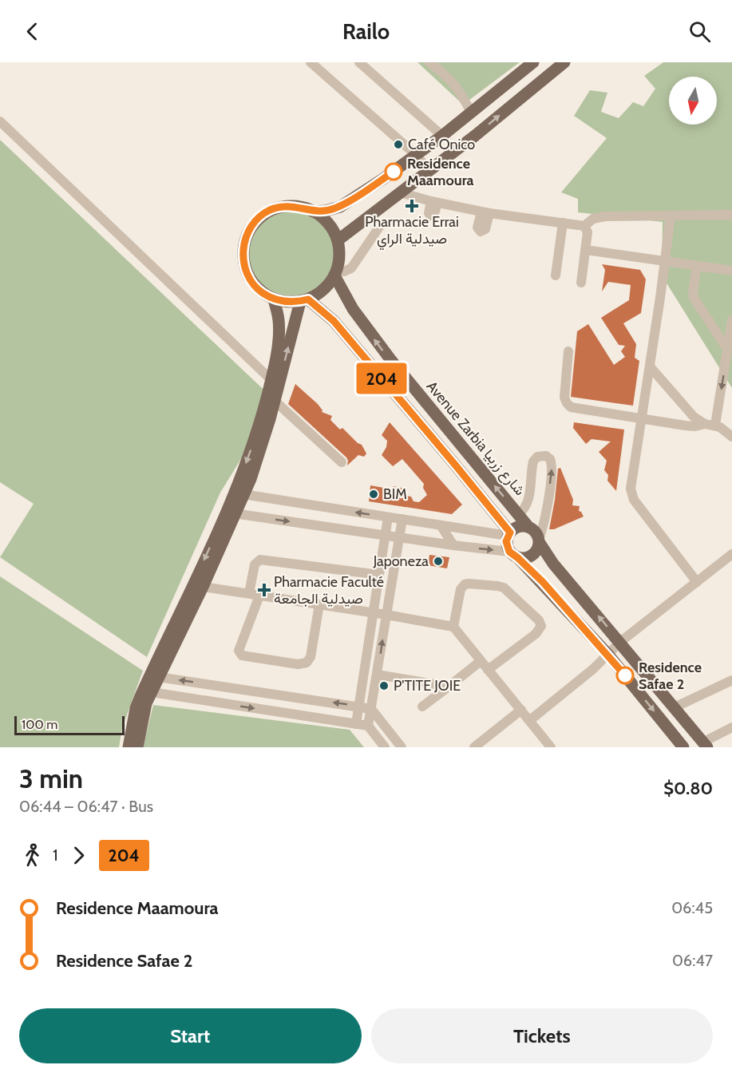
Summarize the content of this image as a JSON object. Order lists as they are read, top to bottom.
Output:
{
  "streets": {
    "main road": ["Avenue Zarbia شارع زربيا"]
  },
  "places": {
    "other": [
      "Café Onico",
      "Residence Maamoura",
      "BIM",
      "Japoneza",
      "Residence Safae 2",
      "P'TITE JOIE"
    ],
    "health": ["Pharmacie Errai صيدلية الراي", "Pharmacie Faculté صيدلية الجامعة"]
  },
  "lines": ["bus line 204"],
  "scale_bar": "100 m",
  "north": "bottom",
  "page": {
    "header": "Railo",
    "on_map": "204",
    "scale": "100 m",
    "heading": ["3 min", "06:44 – 06:47 · Bus", "$0.80"],
    "legs": ["1", "204"],
    "list": [
      {
        "name": "Residence Maamoura",
        "value": "06:45"
      },
      {
        "name": "Residence Safae 2",
        "value": "06:47"
      }
    ],
    "buttons": ["Start", "Tickets"]
  }
}
